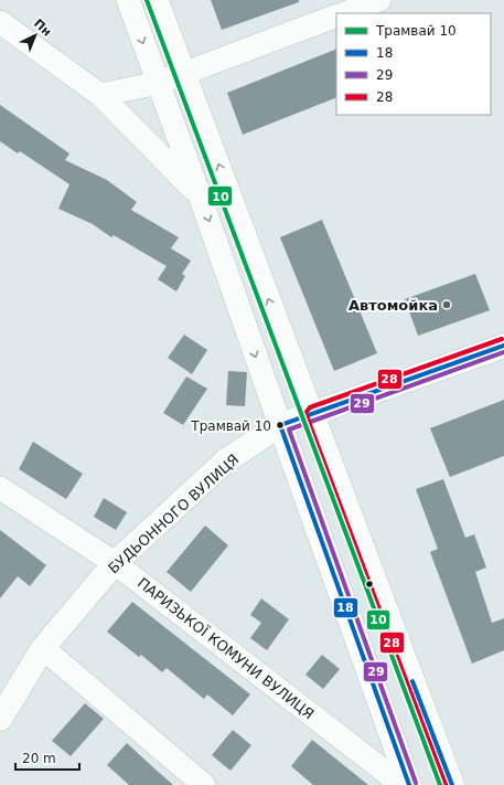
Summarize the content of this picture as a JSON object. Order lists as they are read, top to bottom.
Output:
{
  "streets": {
    "street": ["БУДЬОННОГО ВУЛИЦЯ", "ПАРИЗЬКОЇ КОМУНИ ВУЛИЦЯ"]
  },
  "crossings": [
    ["БУДЬОННОГО ВУЛИЦЯ", "ПАРИЗЬКОЇ КОМУНИ ВУЛИЦЯ"]
  ],
  "places": ["Автомойка", "Трамвай 10"],
  "lines": [
    "tram line 10",
    "transit line 28",
    "transit line 18",
    "transit line 29"
  ],
  "legend": [
    "Трамвай 10",
    "18",
    "29",
    "28"
  ],
  "scale_bar": "20 m",
  "north": "top right"
}
